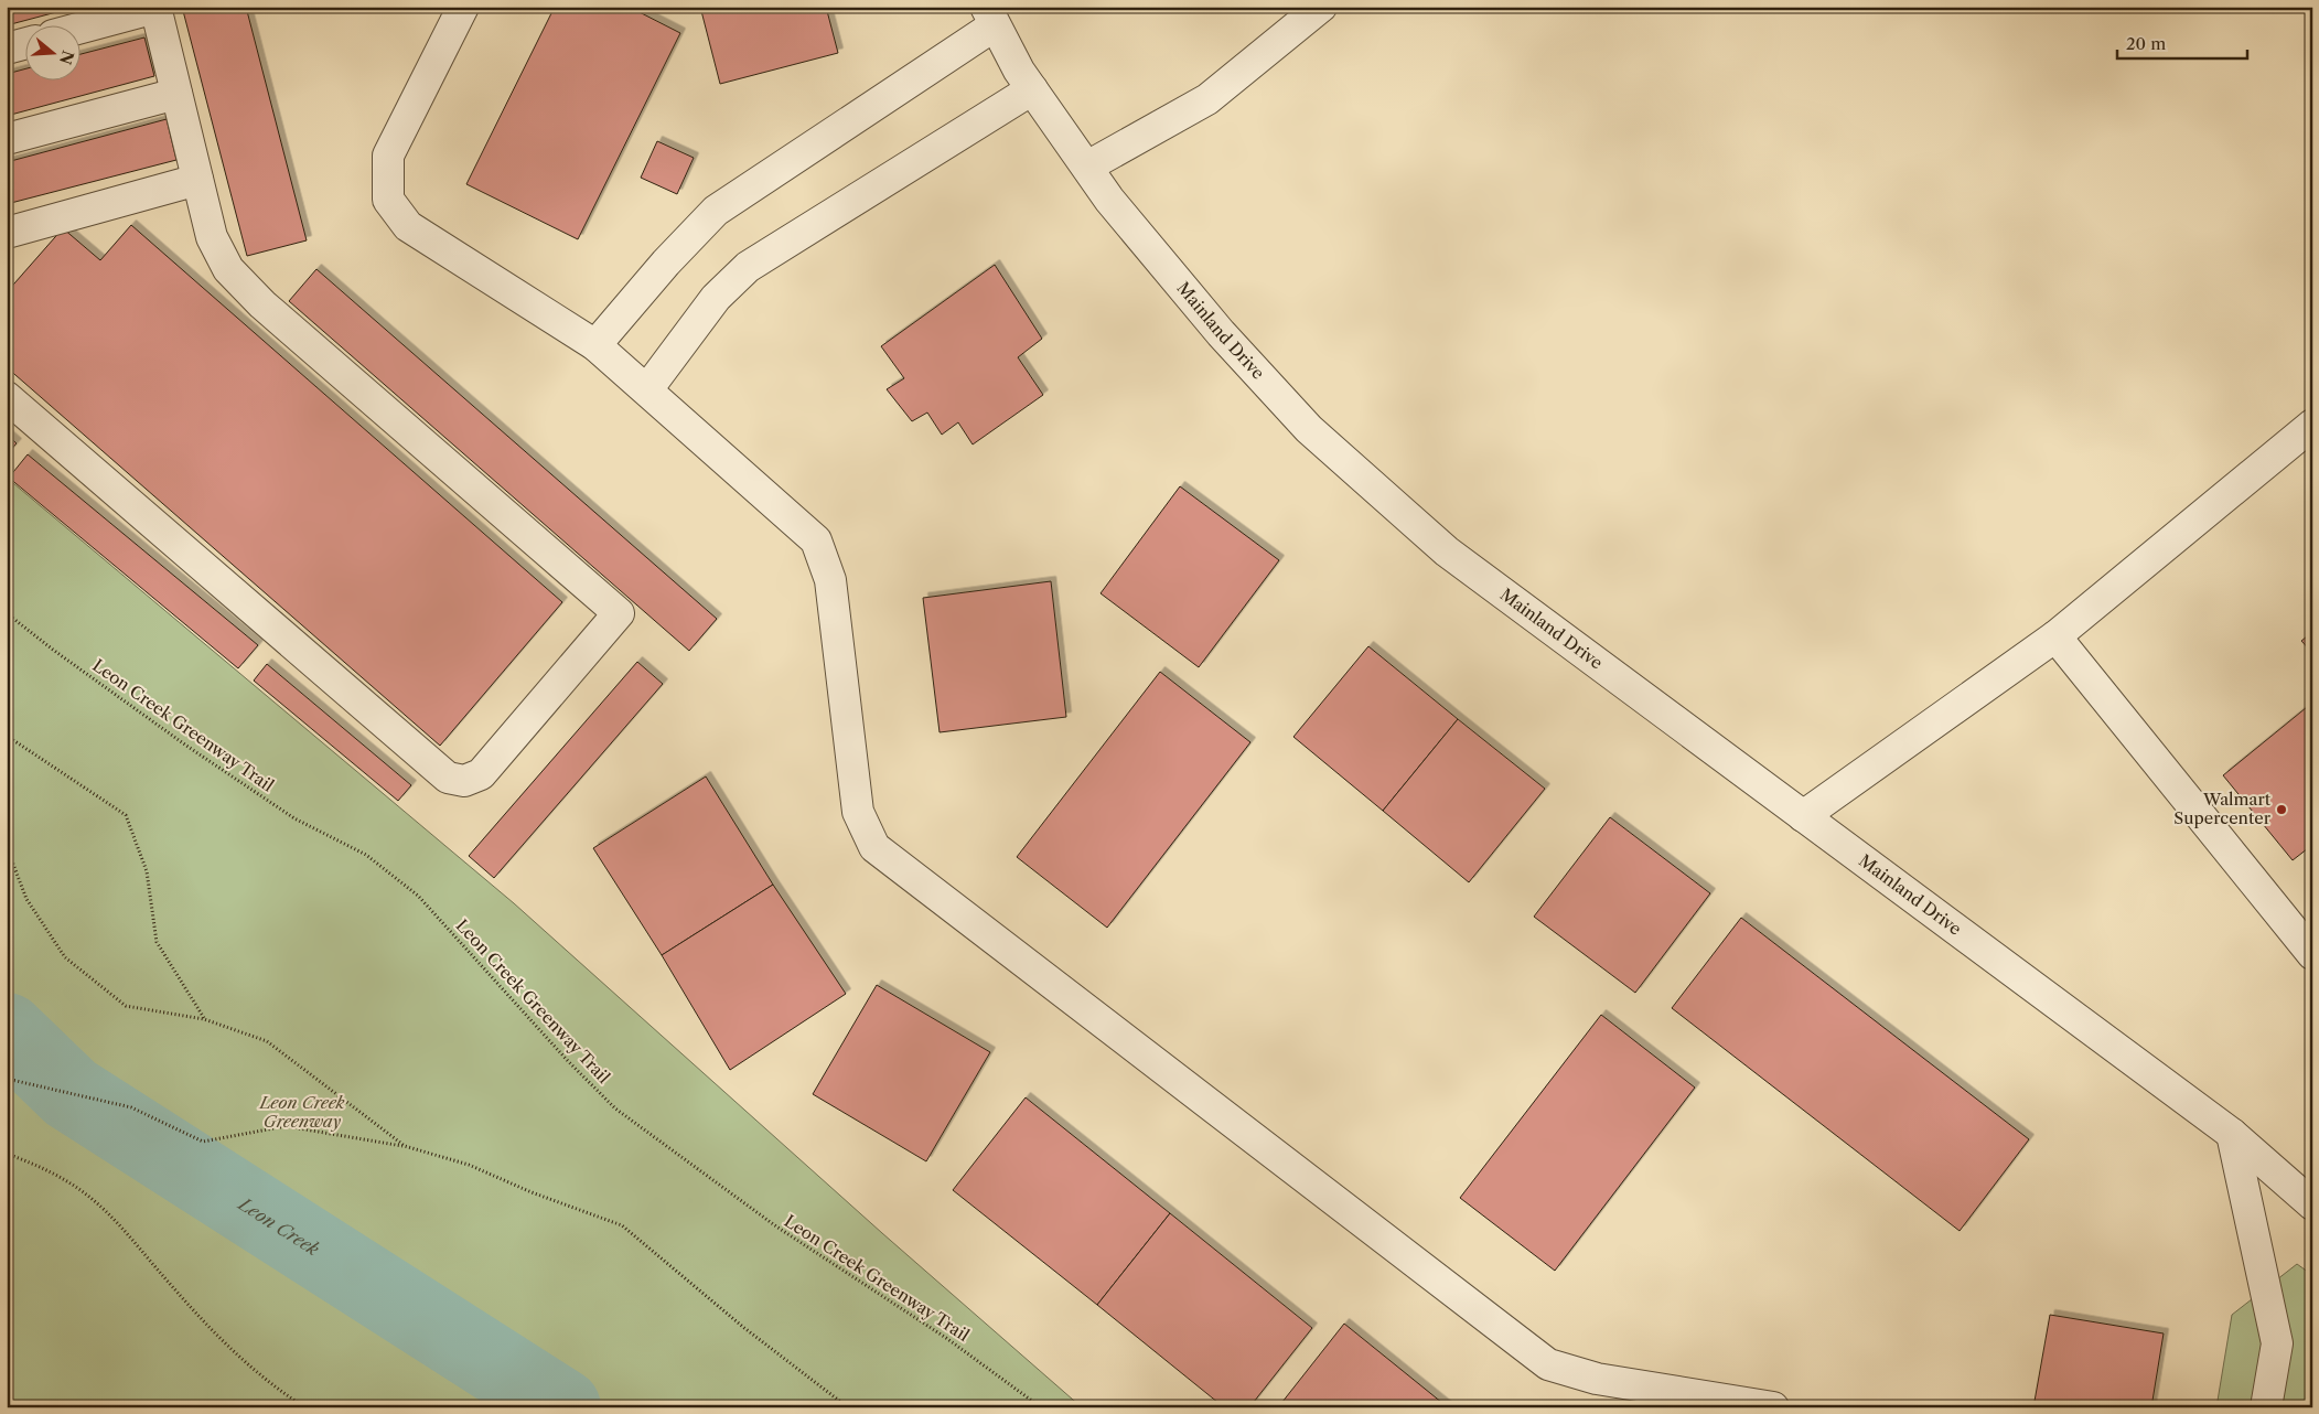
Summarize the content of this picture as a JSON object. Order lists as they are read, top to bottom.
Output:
{
  "streets": {
    "street": ["Mainland Drive"],
    "path": ["Leon Creek Greenway Trail"]
  },
  "water": ["Leon Creek"],
  "parks": ["Leon Creek Greenway"],
  "places": ["Walmart Supercenter"],
  "scale_bar": "20 m",
  "north": "right"
}
